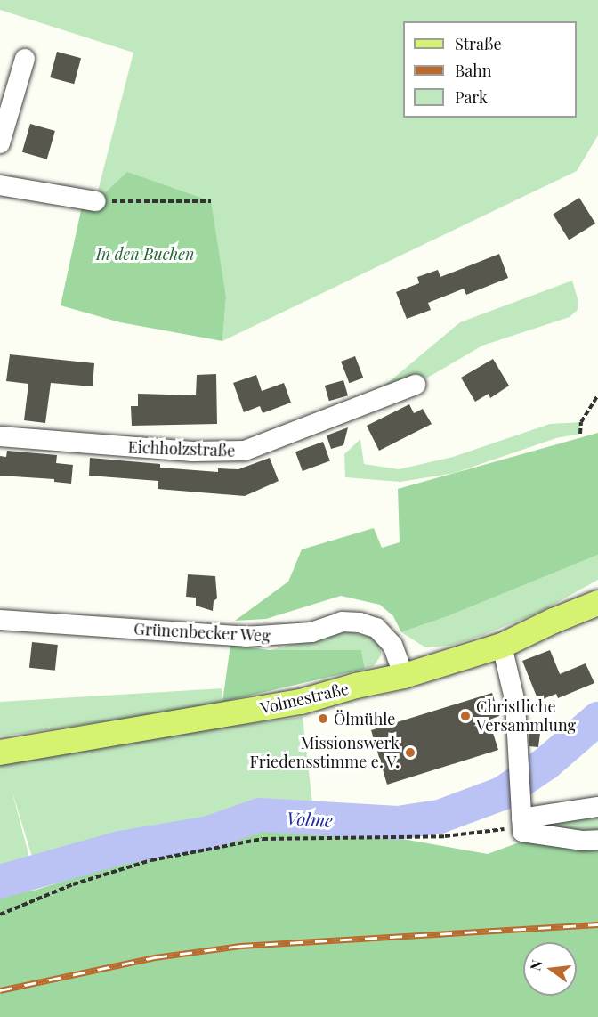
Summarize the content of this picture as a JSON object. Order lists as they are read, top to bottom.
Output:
{
  "streets": {
    "main road": ["Volmestraße"],
    "street": ["Eichholzstraße", "Grünenbecker Weg"]
  },
  "crossings": [
    ["Grünenbecker Weg", "Volmestraße"]
  ],
  "water": ["Volme"],
  "parks": ["In den Buchen"],
  "places": ["Christliche Versammlung", "Ölmühle", "Missionswerk Friedensstimme e. V."],
  "legend": ["Straße", "Bahn", "Park"],
  "north": "left"
}
